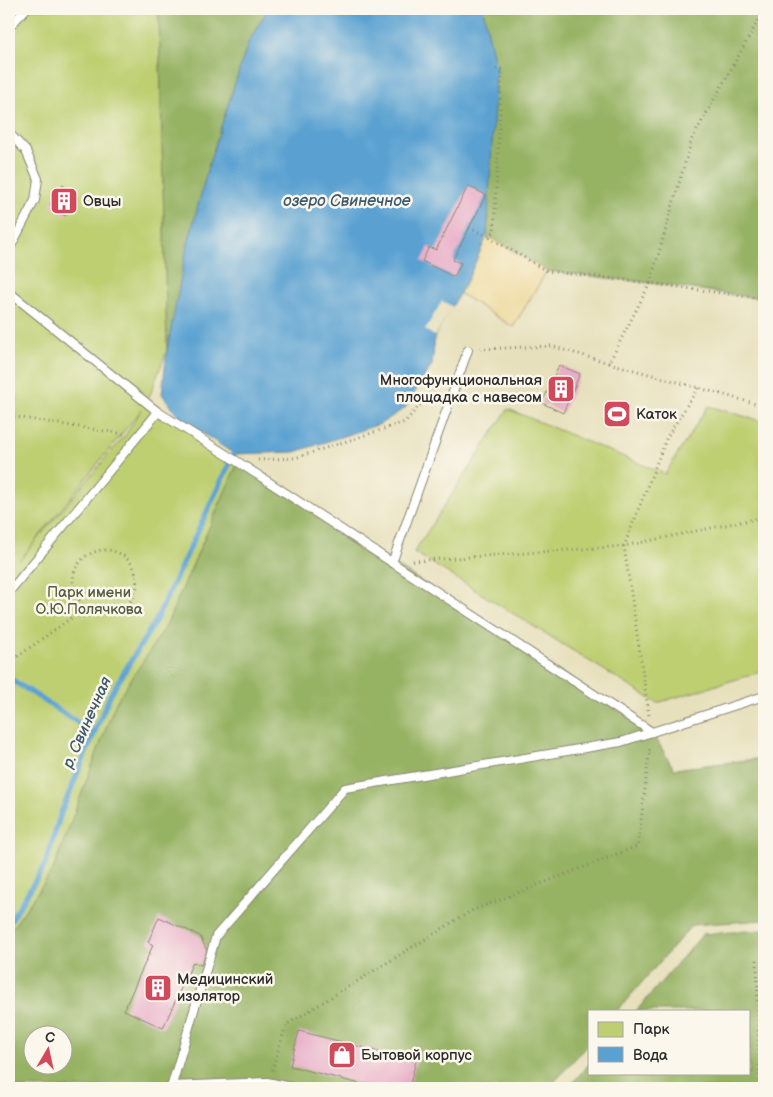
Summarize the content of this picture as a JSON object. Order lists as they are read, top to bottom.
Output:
{
  "water": ["озеро Свинечное", "р. Свинечная"],
  "parks": ["Парк имени О.Ю.Полячкова"],
  "places": {
    "building": ["Овцы", "Многофункциональная площадка с навесом", "Медицинский изолятор"],
    "sports": ["Каток"],
    "shop": ["Бытовой корпус"]
  },
  "legend": ["Парк", "Вода"],
  "north": "top"
}
